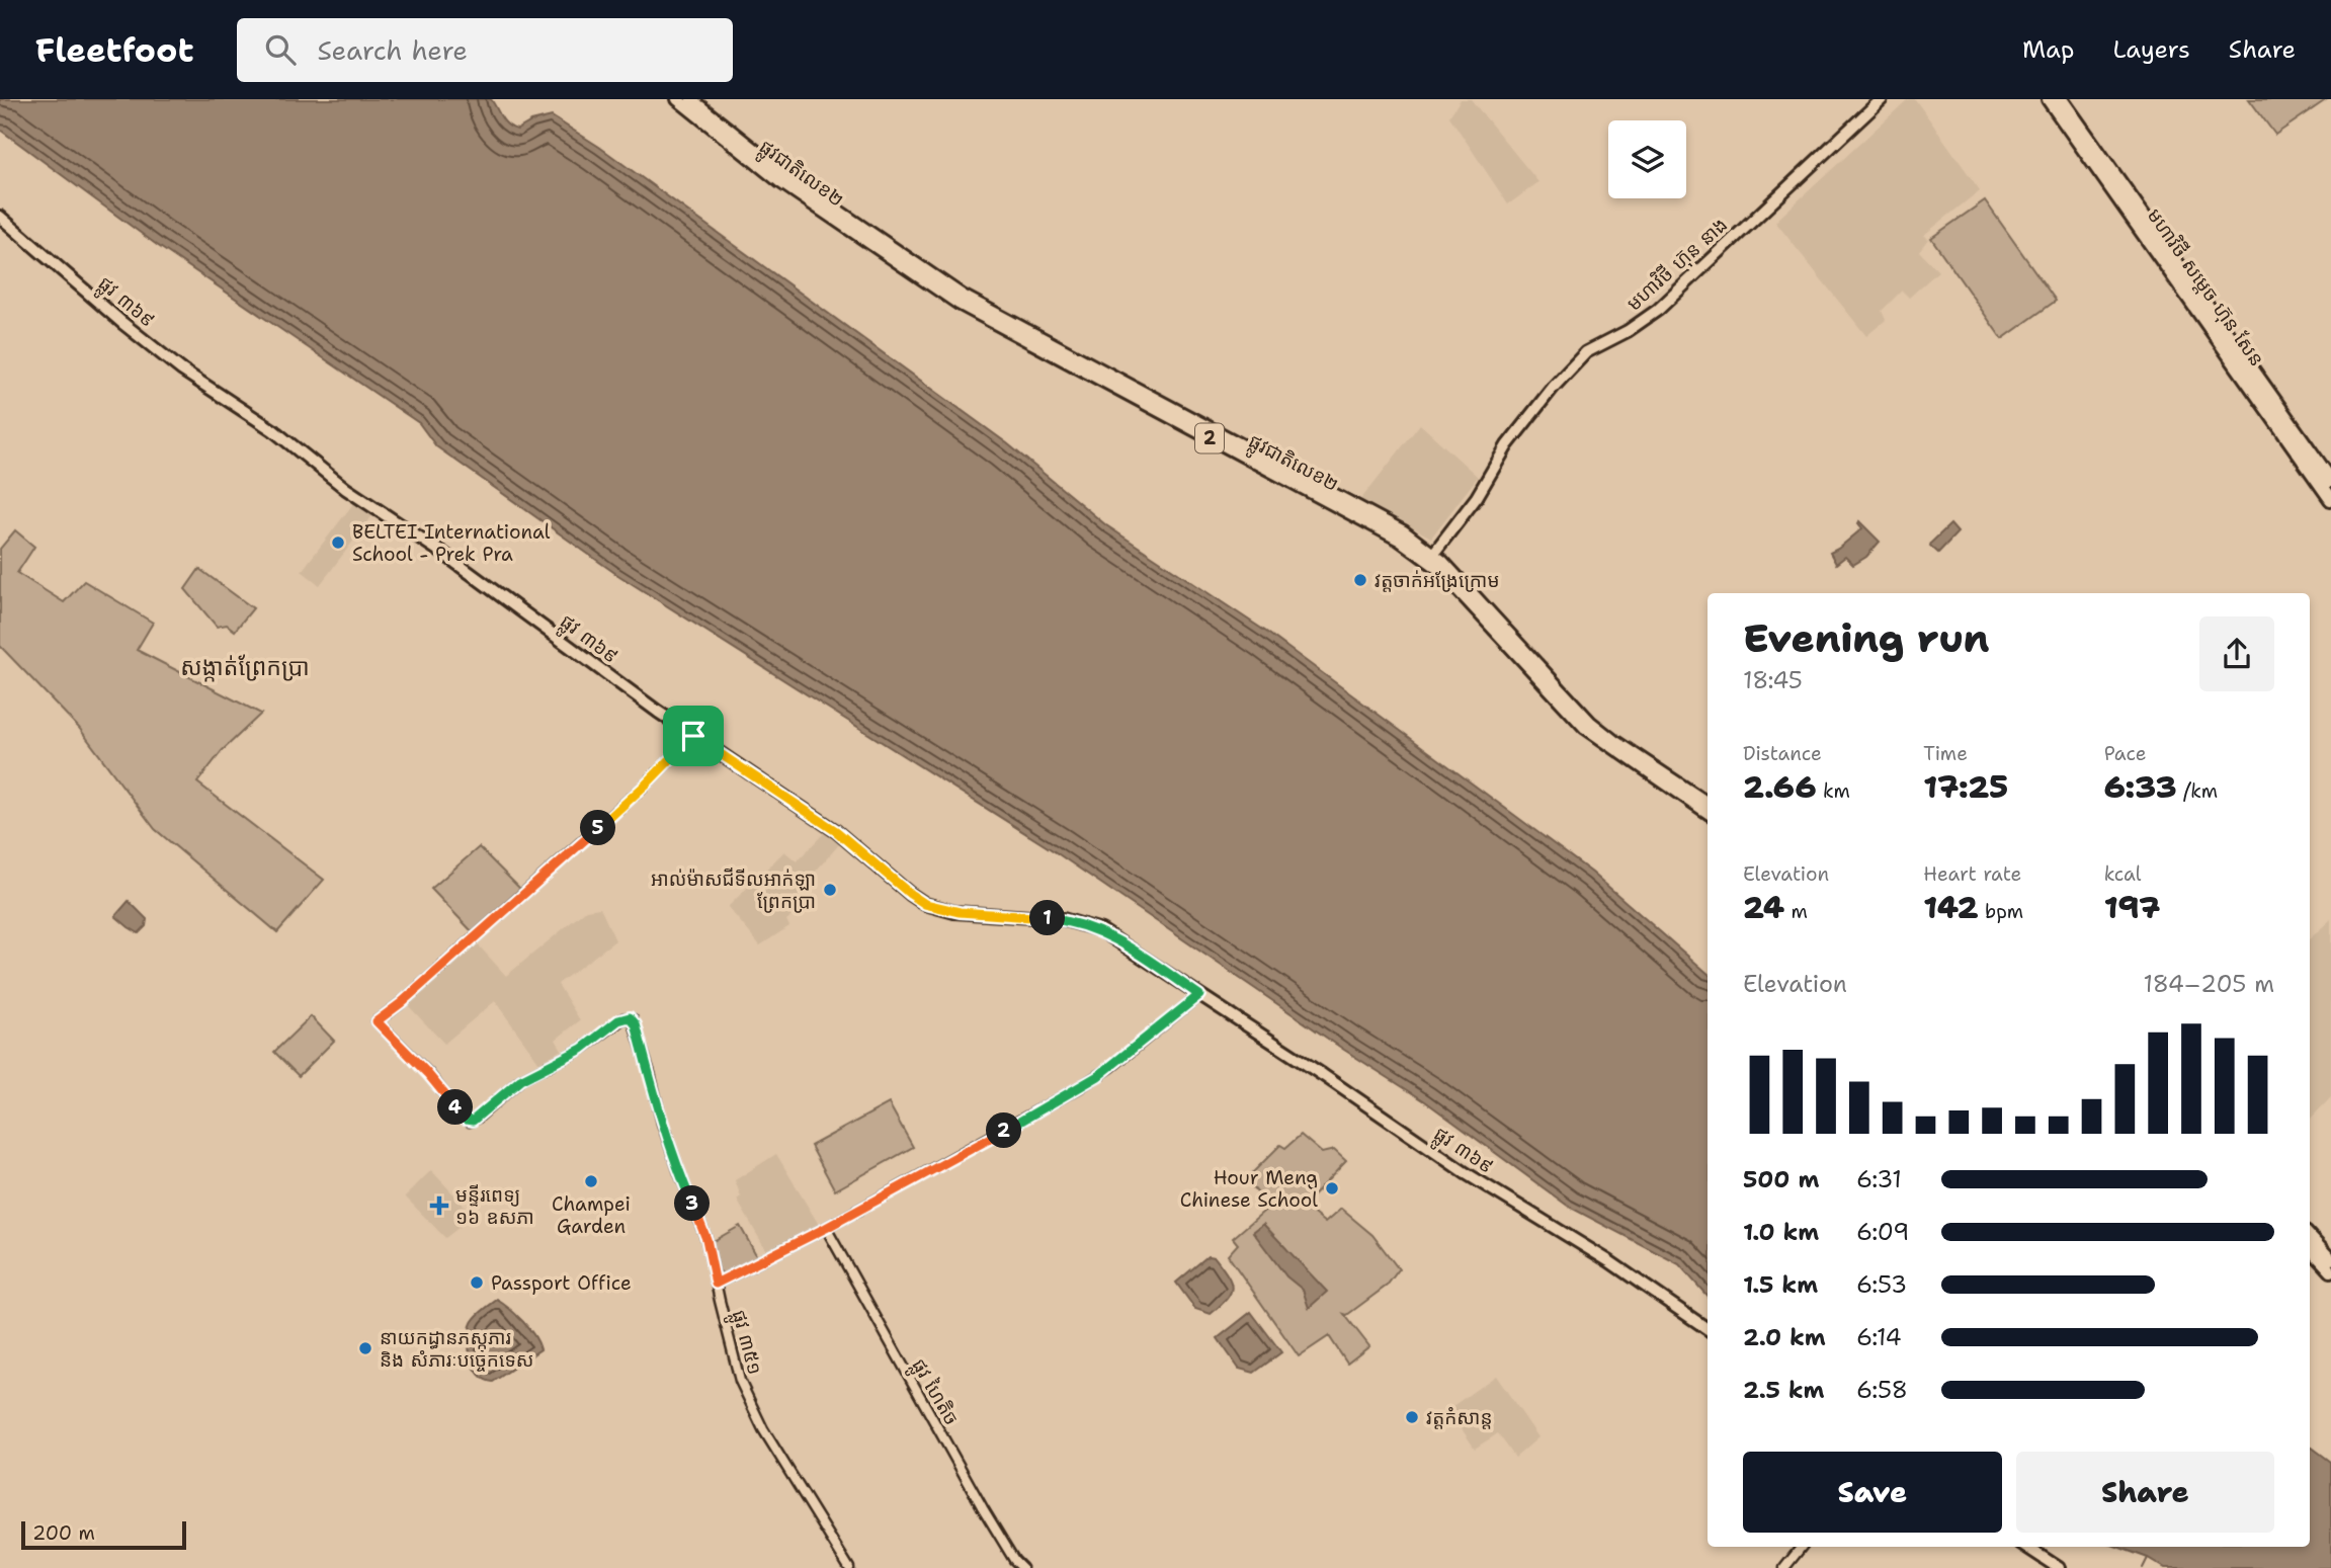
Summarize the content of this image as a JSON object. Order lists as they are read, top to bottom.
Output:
{
  "streets": {
    "highway": ["មហាវិថី សម្តេច ហ៊ុន សែន"],
    "main road": [
      "ផ្លូវជាតិលេខ២",
      "មហាវិថី ហ៊ុន នាង",
      "ផ្លូវ ៣៦៩",
      "2"
    ],
    "street": ["ផ្លូវ ៣៥១", "ផ្លូវ ហៃតិច"]
  },
  "crossings": [
    ["ផ្លូវជាតិលេខ២", "មហាវិថី ហ៊ុន នាង"],
    ["ផ្លូវ ៣៦៩", "ផ្លូវ ៣៥១"]
  ],
  "districts": ["សង្កាត់ព្រែកប្រា"],
  "places": {
    "other": [
      "BELTEI International School - Prek Pra",
      "វត្តចាក់អង្រែក្រោម",
      "អាល់ម៉ាសជីទីលអាក់ឡា ព្រែកប្រា",
      "Champei Garden",
      "Hour Meng Chinese School",
      "Passport Office",
      "នាយកដ្ធានភស្កុភារ និង សំភារៈបច្ចេកទេស",
      "វត្តកំសាន្ត"
    ],
    "health": ["មន្ទីរពេទ្យ ១៦ ឧសភា"]
  },
  "scale_bar": "200 m",
  "page": {
    "header": "Fleetfoot",
    "search": "Search here",
    "nav": ["Map", "Layers", "Share"],
    "heading": ["Evening run", "18:45"],
    "stats": [
      ["Distance", "2.66 km"],
      ["Time", "17:25"],
      ["Pace", "6:33 /km"],
      ["Elevation", "24 m"],
      ["Heart rate", "142 bpm"],
      ["kcal", "197"]
    ],
    "pins": [
      "5",
      "1",
      "4",
      "2",
      "3"
    ],
    "chart": ["Elevation", "184–205 m"],
    "list": [
      {
        "name": "500 m",
        "note": "6:31"
      },
      {
        "name": "1.0 km",
        "note": "6:09"
      },
      {
        "name": "1.5 km",
        "note": "6:53"
      },
      {
        "name": "2.0 km",
        "note": "6:14"
      },
      {
        "name": "2.5 km",
        "note": "6:58"
      }
    ],
    "buttons": ["Save", "Share"],
    "scale": "200 m"
  }
}
